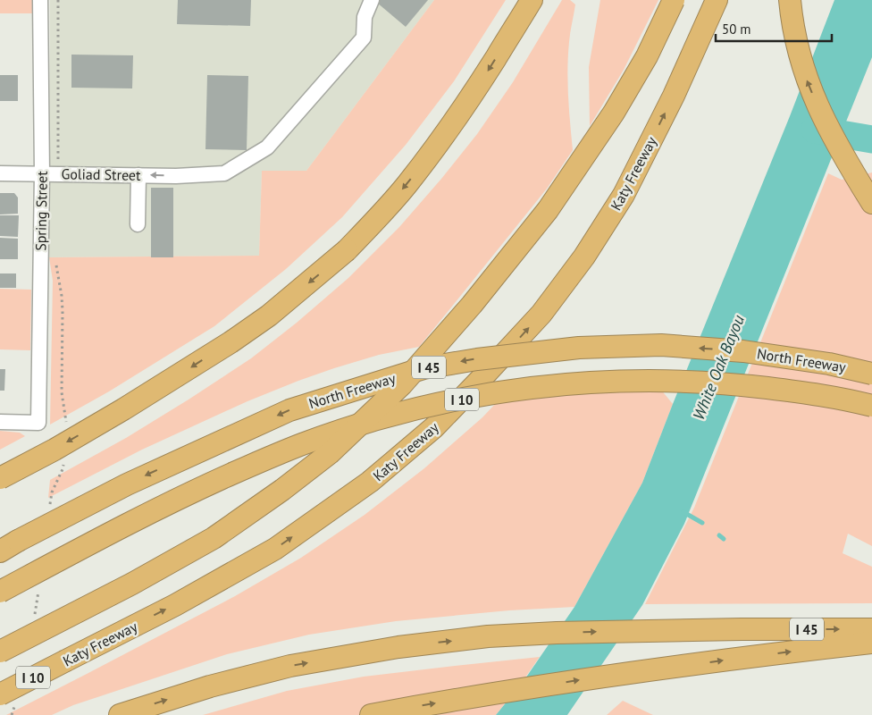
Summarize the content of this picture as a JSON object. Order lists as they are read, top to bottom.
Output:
{
  "streets": {
    "highway": [
      "Katy Freeway",
      "North Freeway",
      "I 45",
      "I 10"
    ],
    "street": ["Goliad Street", "Spring Street"]
  },
  "crossings": [
    ["Goliad Street", "Spring Street"]
  ],
  "one_way": ["Goliad Street"],
  "water": ["White Oak Bayou"],
  "scale_bar": "50 m"
}
